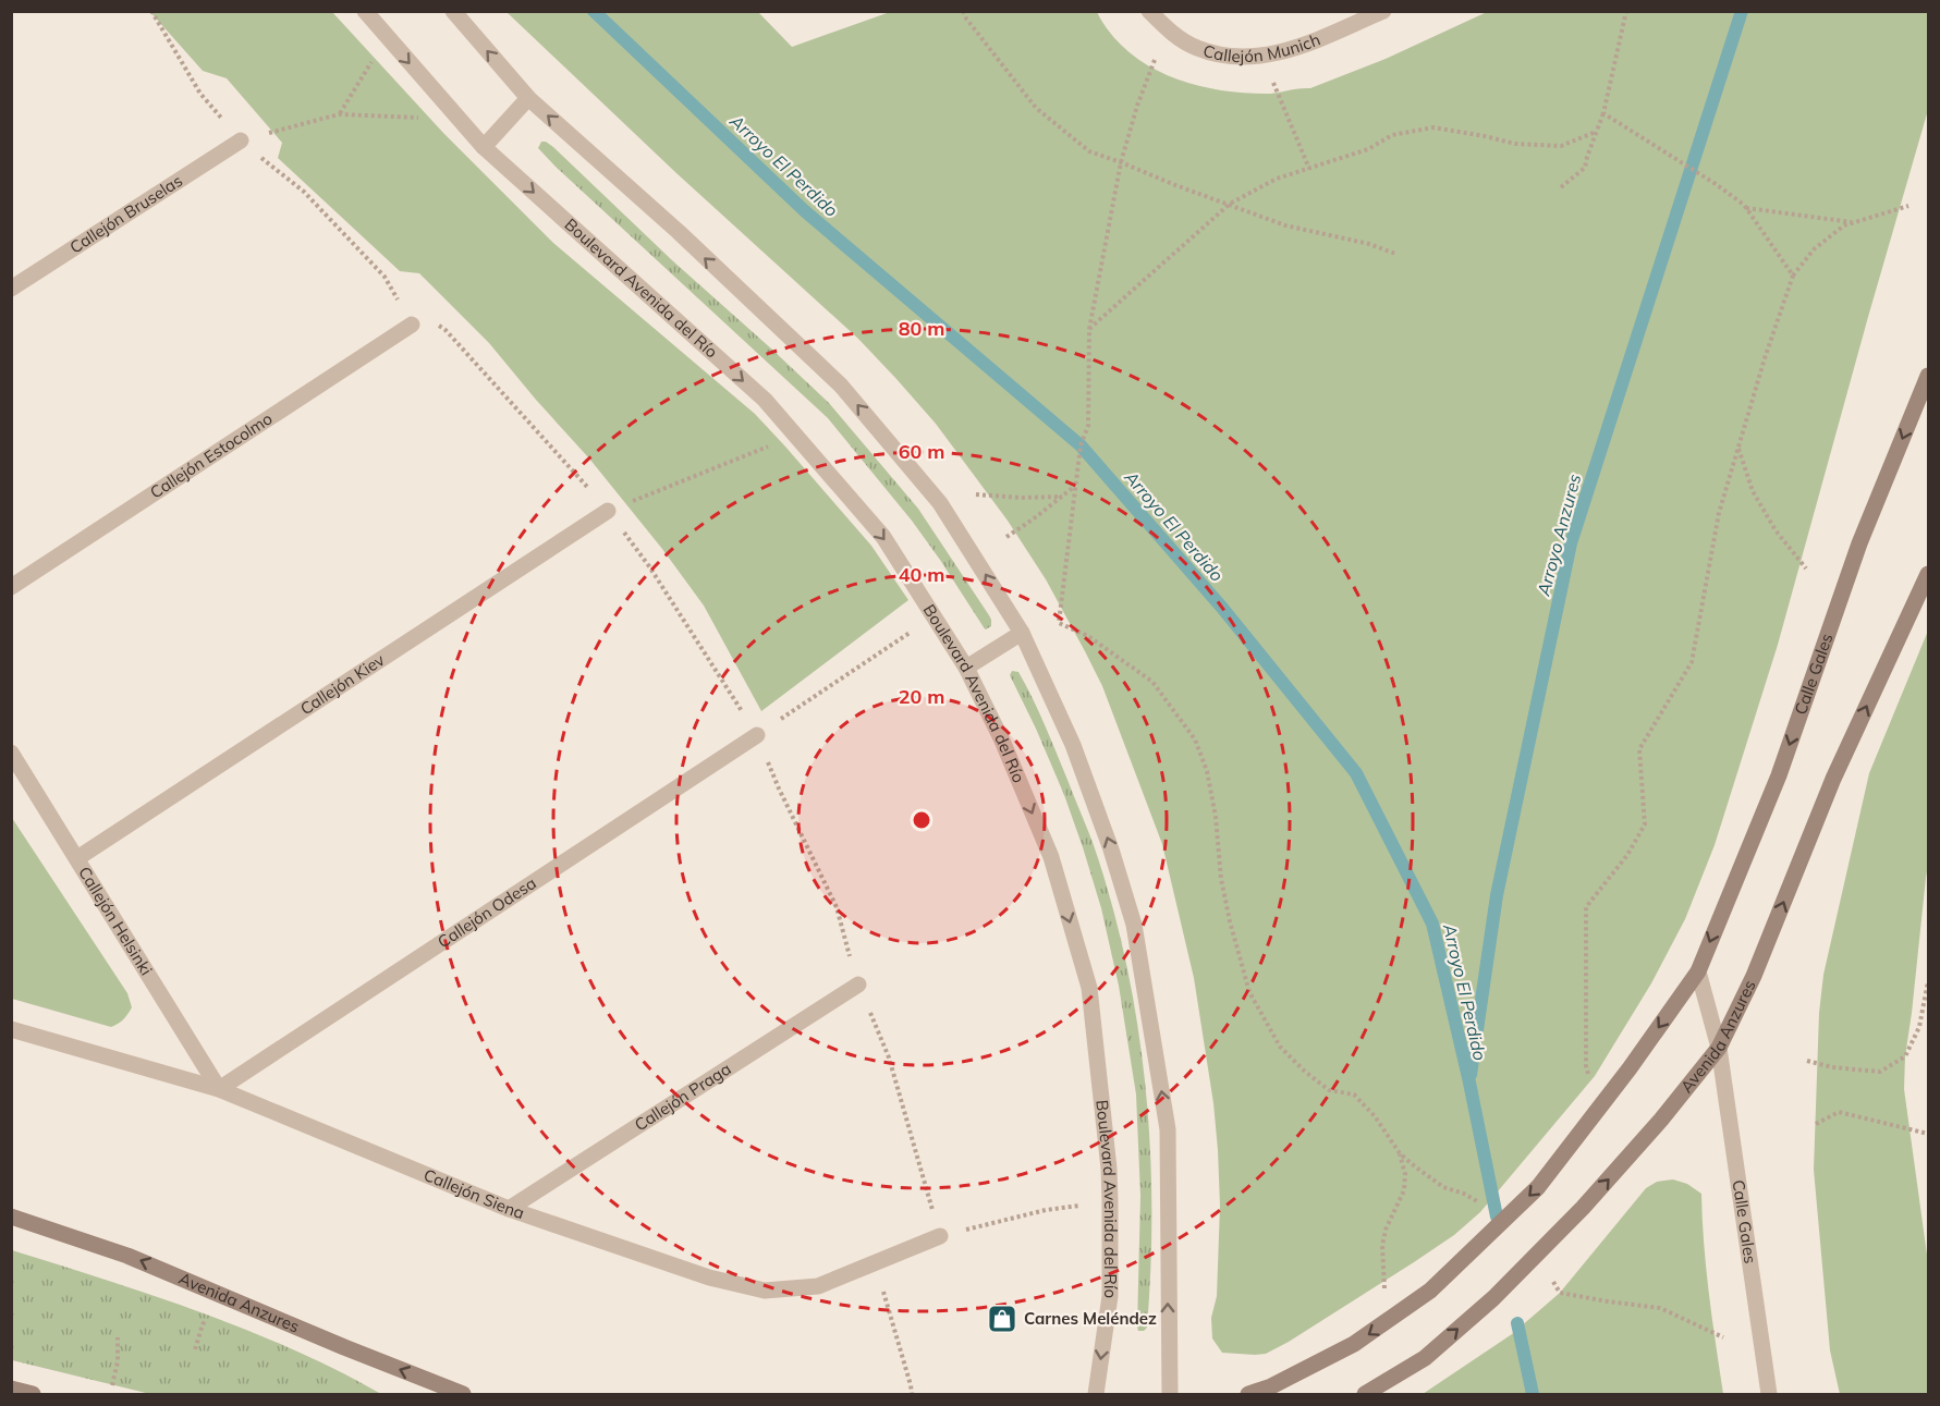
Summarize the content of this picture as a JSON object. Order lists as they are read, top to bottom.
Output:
{
  "streets": {
    "street": [
      "Callejón Munich",
      "Callejón Bruselas",
      "Boulevard Avenida del Río",
      "Callejón Estocolmo",
      "Calle Gales",
      "Callejón Kiev",
      "Callejón Odesa",
      "Callejón Helsinki",
      "Avenida Anzures",
      "Callejón Praga",
      "Callejón Siena"
    ]
  },
  "crossings": [
    ["Calle Gales", "Avenida Anzures"],
    ["Callejón Kiev", "Callejón Helsinki"],
    ["Callejón Odesa", "Callejón Helsinki"],
    ["Callejón Odesa", "Callejón Siena"],
    ["Callejón Helsinki", "Callejón Siena"],
    ["Callejón Praga", "Callejón Siena"]
  ],
  "one_way": ["Calle Gales"],
  "water": ["Arroyo El Perdido", "Arroyo Anzures"],
  "places": {
    "shop": ["Carnes Meléndez"]
  },
  "rings": [
    "80 m",
    "60 m",
    "40 m",
    "20 m"
  ]
}
